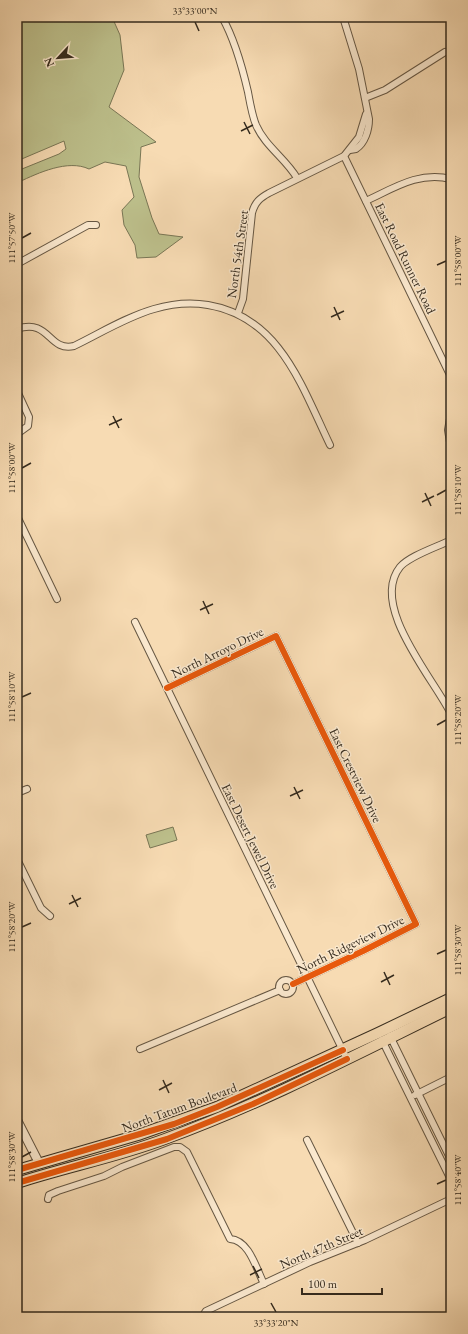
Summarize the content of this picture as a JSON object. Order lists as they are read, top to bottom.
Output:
{
  "streets": {
    "main road": ["North Tatum Boulevard"],
    "street": [
      "North 54th Street",
      "East Road Runner Road",
      "North Arroyo Drive",
      "East Crestview Drive",
      "East Desert Jewel Drive",
      "North Ridgeview Drive",
      "North 47th Street"
    ]
  },
  "crossings": [
    ["North 54th Street", "East Road Runner Road"],
    ["North Arroyo Drive", "East Crestview Drive"],
    ["North Arroyo Drive", "East Desert Jewel Drive"],
    ["East Crestview Drive", "North Ridgeview Drive"],
    ["East Desert Jewel Drive", "North Ridgeview Drive"],
    ["East Desert Jewel Drive", "North Tatum Boulevard"]
  ],
  "scale_bar": "100 m",
  "north": "bottom left",
  "coordinates": [
    "33°33'00\"N",
    "111°57'50\"W",
    "111°58'00\"W",
    "111°58'10\"W",
    "111°58'20\"W",
    "111°58'30\"W",
    "111°58'40\"W",
    "33°33'20\"N"
  ]
}
